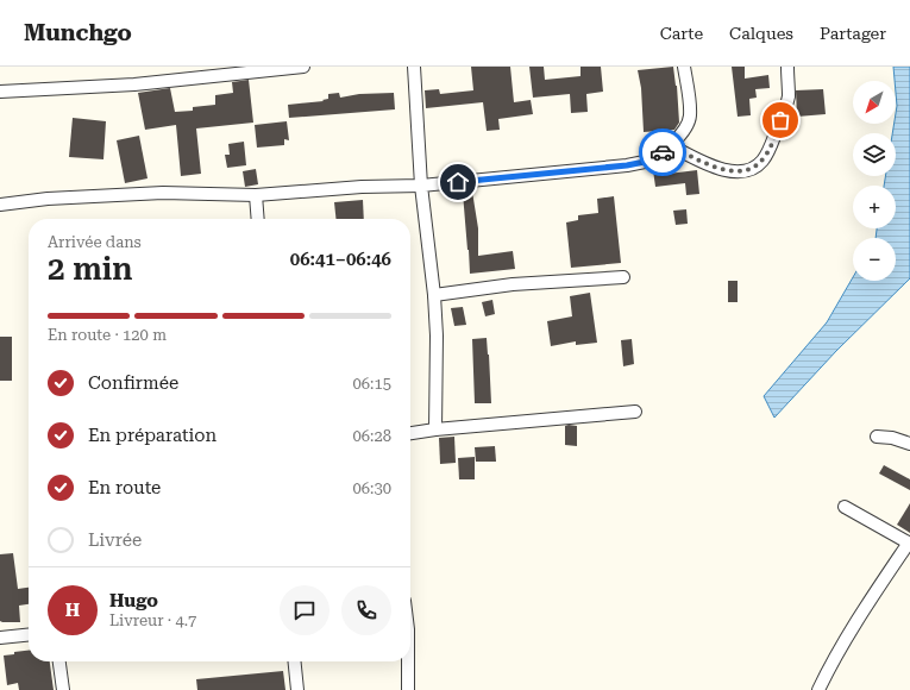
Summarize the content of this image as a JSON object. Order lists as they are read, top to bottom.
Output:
{
  "north": "bottom left",
  "page": {
    "header": "Munchgo",
    "nav": ["Carte", "Calques", "Partager"],
    "map_buttons": ["+", "−"],
    "heading": ["2 min", "Arrivée dans", "06:41–06:46"],
    "panel": ["Hugo", "Livreur · 4.7"],
    "bar": "En route · 120 m",
    "list": [
      ["Confirmée", "06:15"],
      ["En préparation", "06:28"],
      ["En route", "06:30"],
      "Livrée"
    ],
    "round": "H"
  }
}
